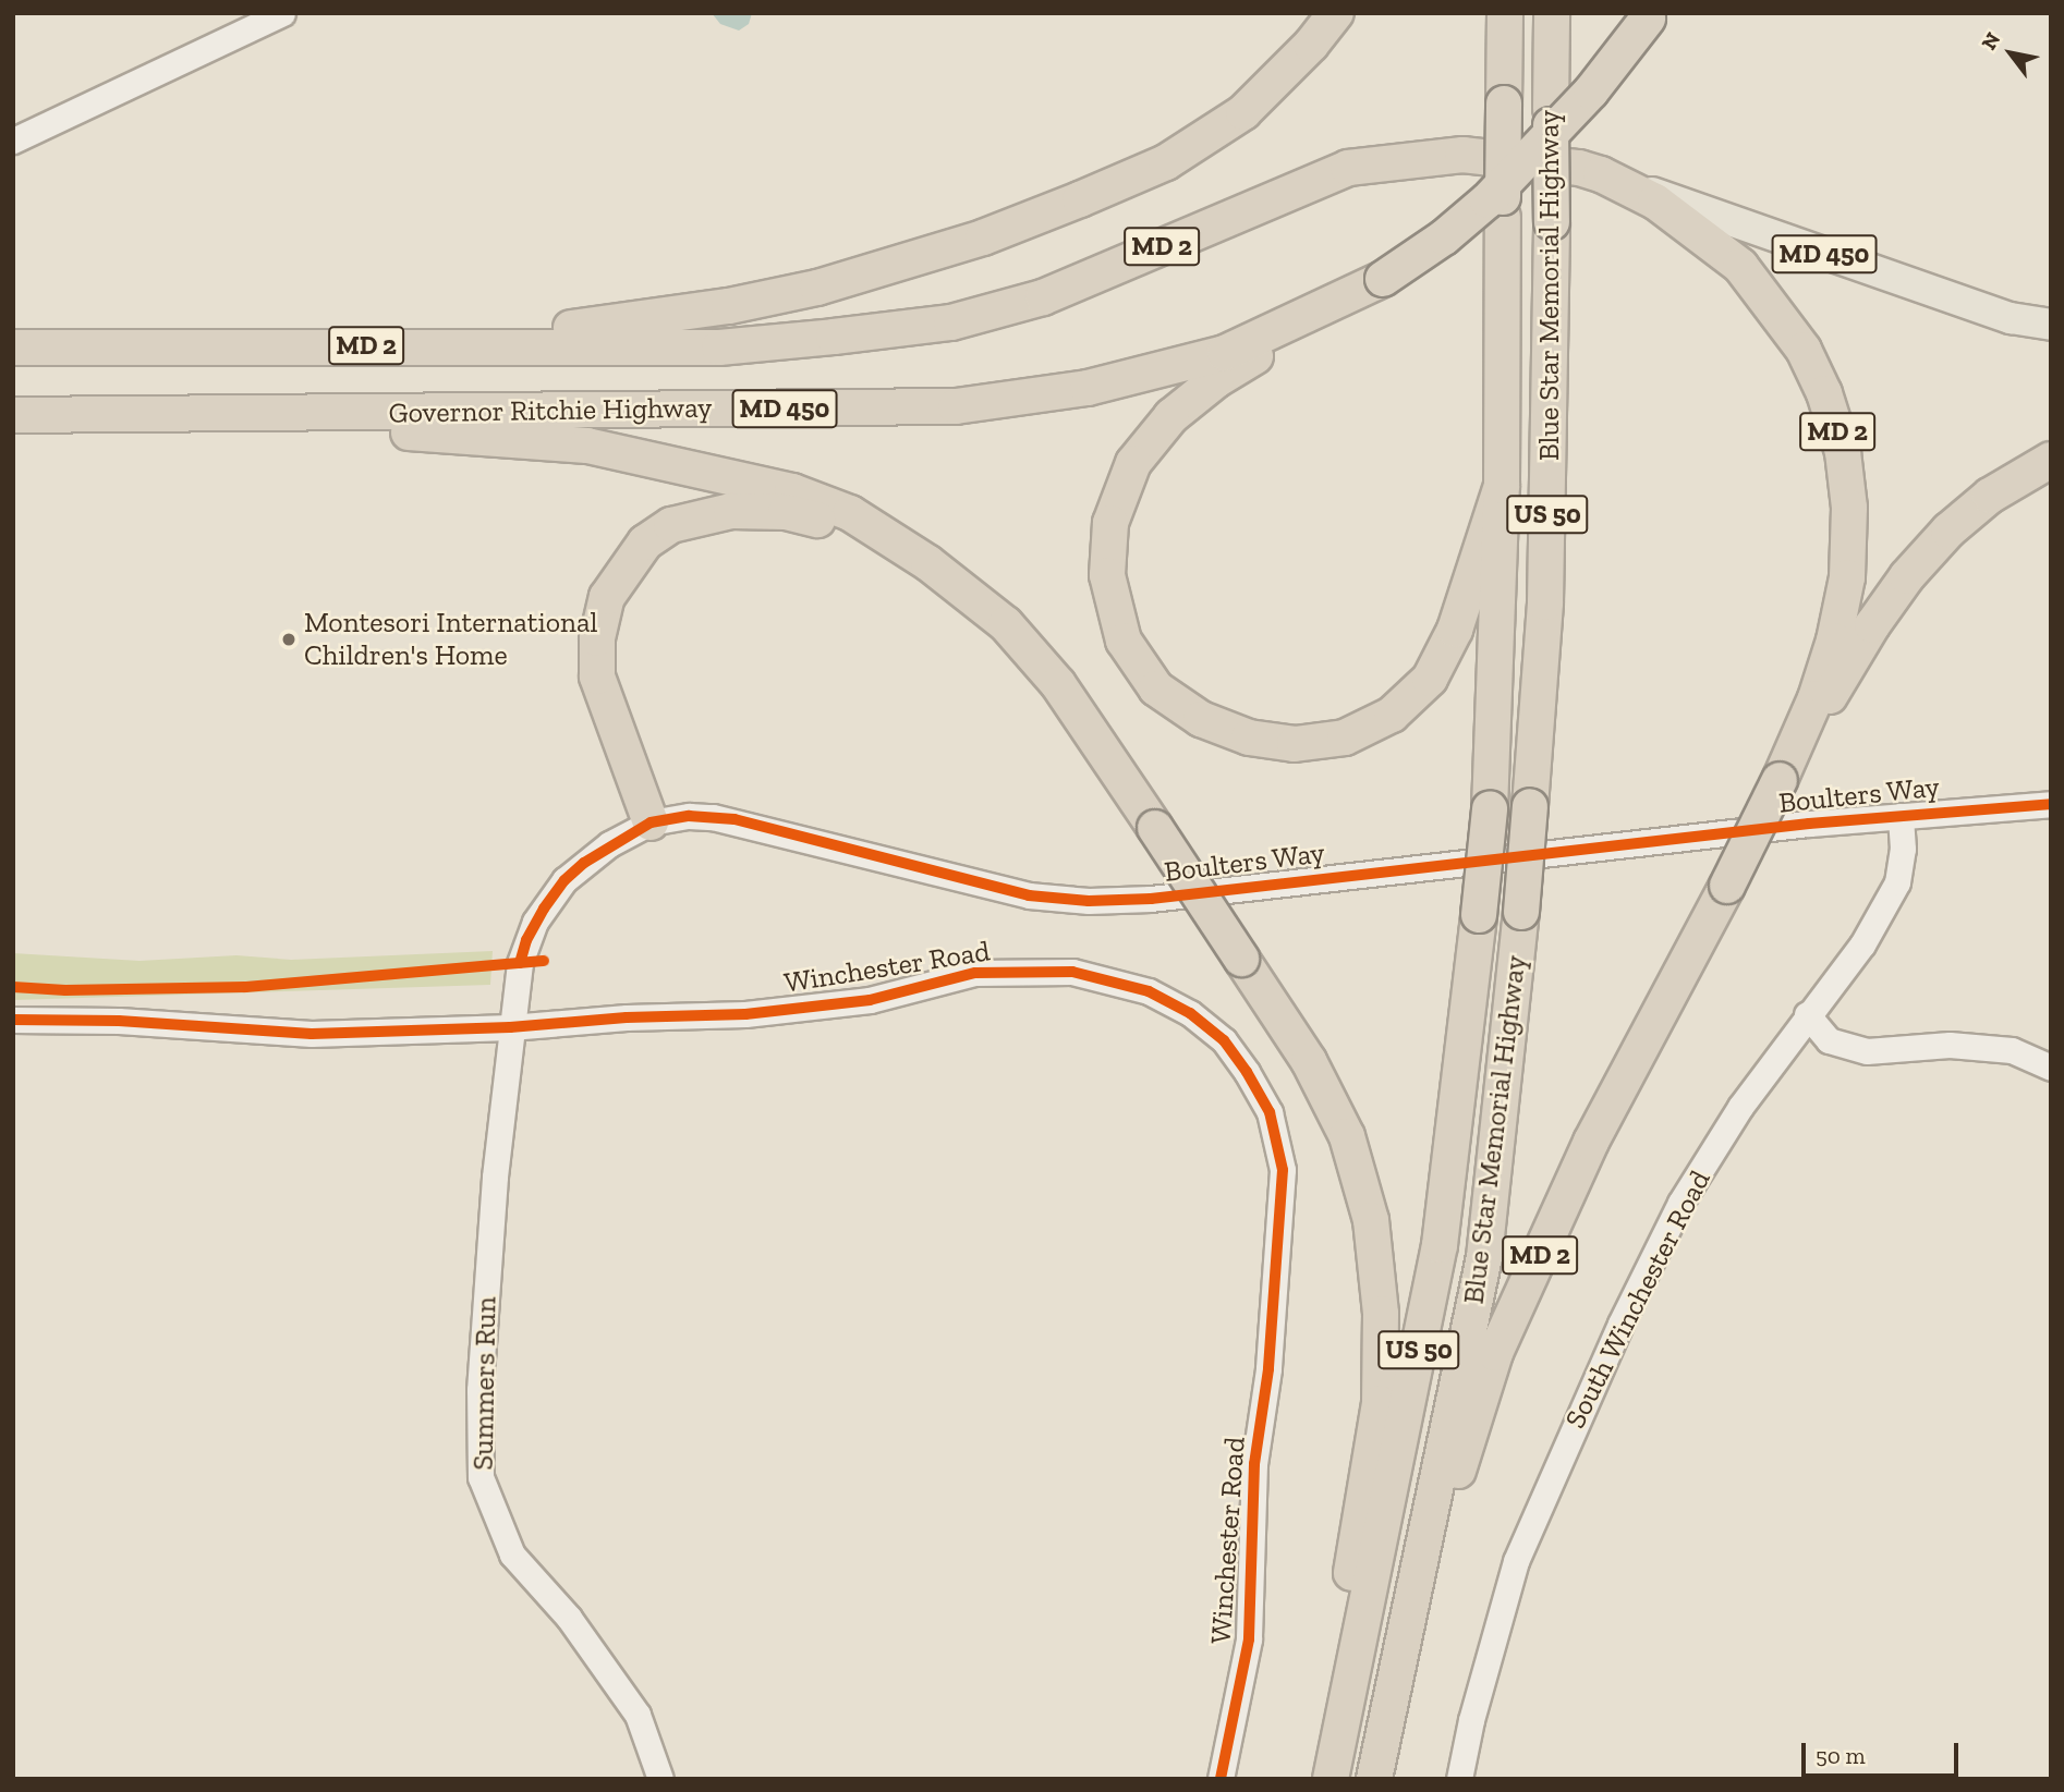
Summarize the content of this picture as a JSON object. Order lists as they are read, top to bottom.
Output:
{
  "streets": {
    "highway": [
      "MD 2",
      "MD 450",
      "Blue Star Memorial Highway",
      "Governor Ritchie Highway",
      "US 50"
    ],
    "street": [
      "Boulters Way",
      "Winchester Road",
      "South Winchester Road",
      "Summers Run"
    ]
  },
  "crossings": [
    ["MD 2", "MD 450"],
    ["MD 2", "Blue Star Memorial Highway"],
    ["Boulters Way", "Winchester Road"],
    ["Boulters Way", "South Winchester Road"],
    ["Boulters Way", "Summers Run"],
    ["Winchester Road", "Summers Run"]
  ],
  "places": ["Montesori International Children's Home"],
  "scale_bar": "50 m",
  "north": "top left"
}
